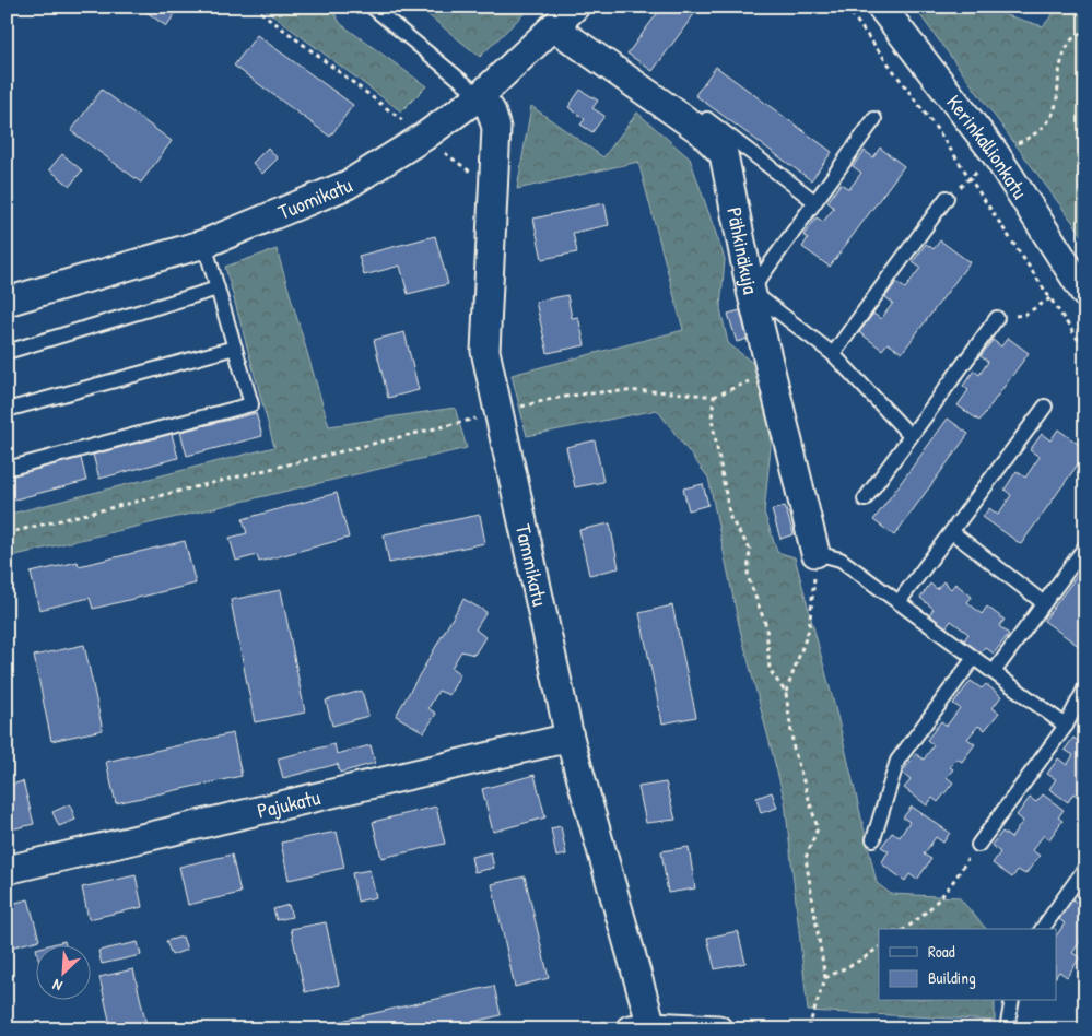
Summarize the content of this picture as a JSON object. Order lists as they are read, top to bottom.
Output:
{
  "streets": {
    "street": [
      "Kerinkallionkatu",
      "Tuomikatu",
      "Pähkinäkuja",
      "Tammikatu",
      "Pajukatu"
    ]
  },
  "crossings": [
    ["Tuomikatu", "Pähkinäkuja"],
    ["Tuomikatu", "Tammikatu"],
    ["Tammikatu", "Pajukatu"]
  ],
  "legend": ["Road", "Building"],
  "north": "bottom left"
}
